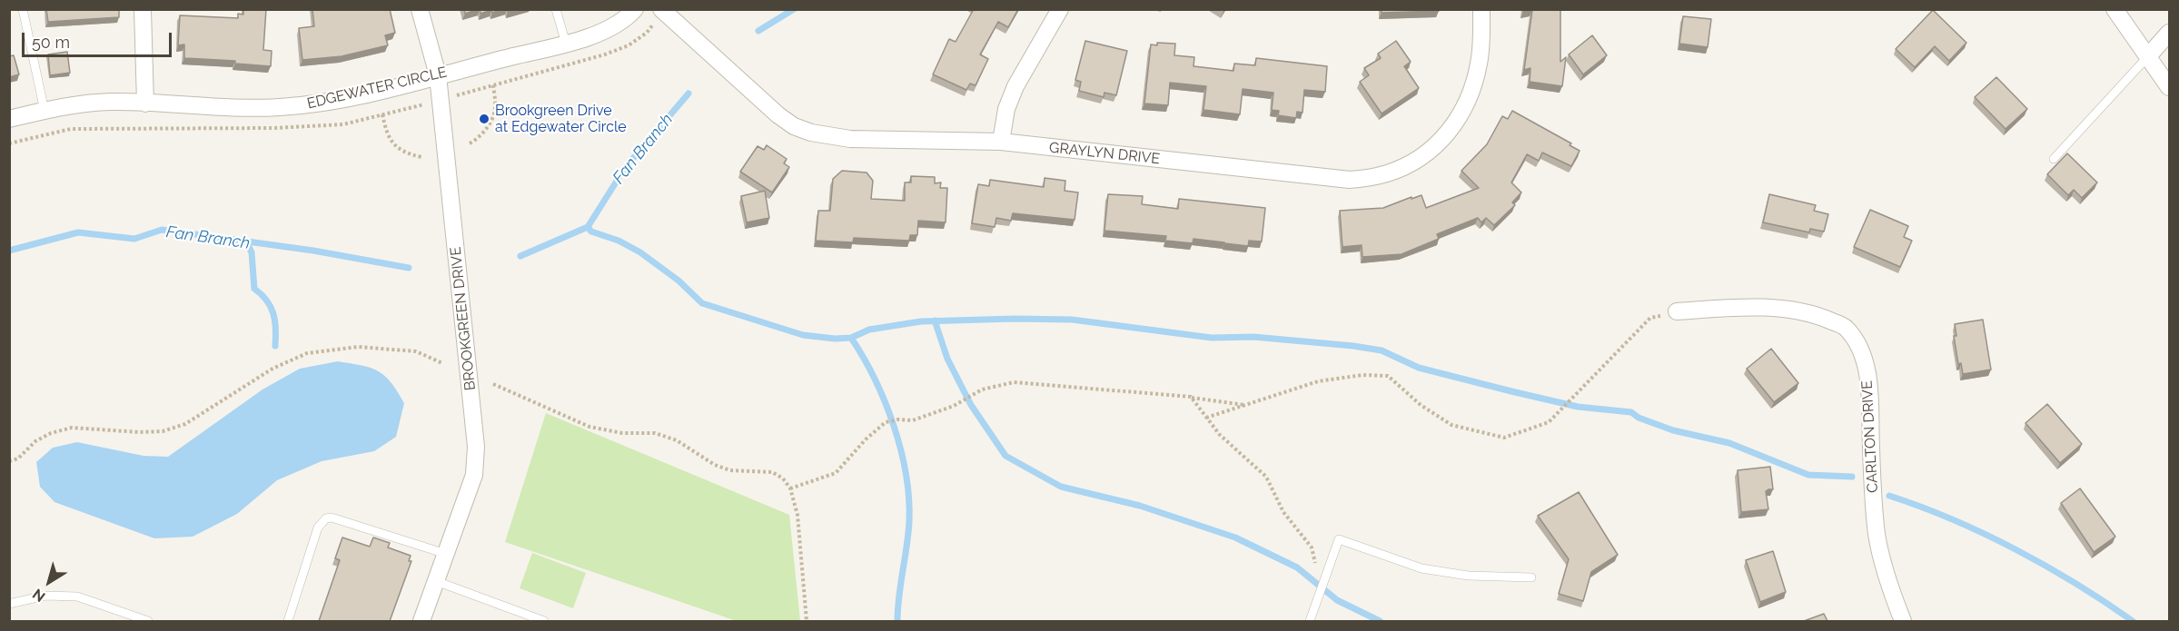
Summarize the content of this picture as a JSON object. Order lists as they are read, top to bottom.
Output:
{
  "streets": {
    "street": [
      "EDGEWATER CIRCLE",
      "GRAYLYN DRIVE",
      "BROOKGREEN DRIVE",
      "CARLTON DRIVE"
    ]
  },
  "crossings": [
    ["EDGEWATER CIRCLE", "BROOKGREEN DRIVE"]
  ],
  "water": ["Fan Branch"],
  "places": ["Brookgreen Drive at Edgewater Circle"],
  "scale_bar": "50 m",
  "north": "bottom left"
}
